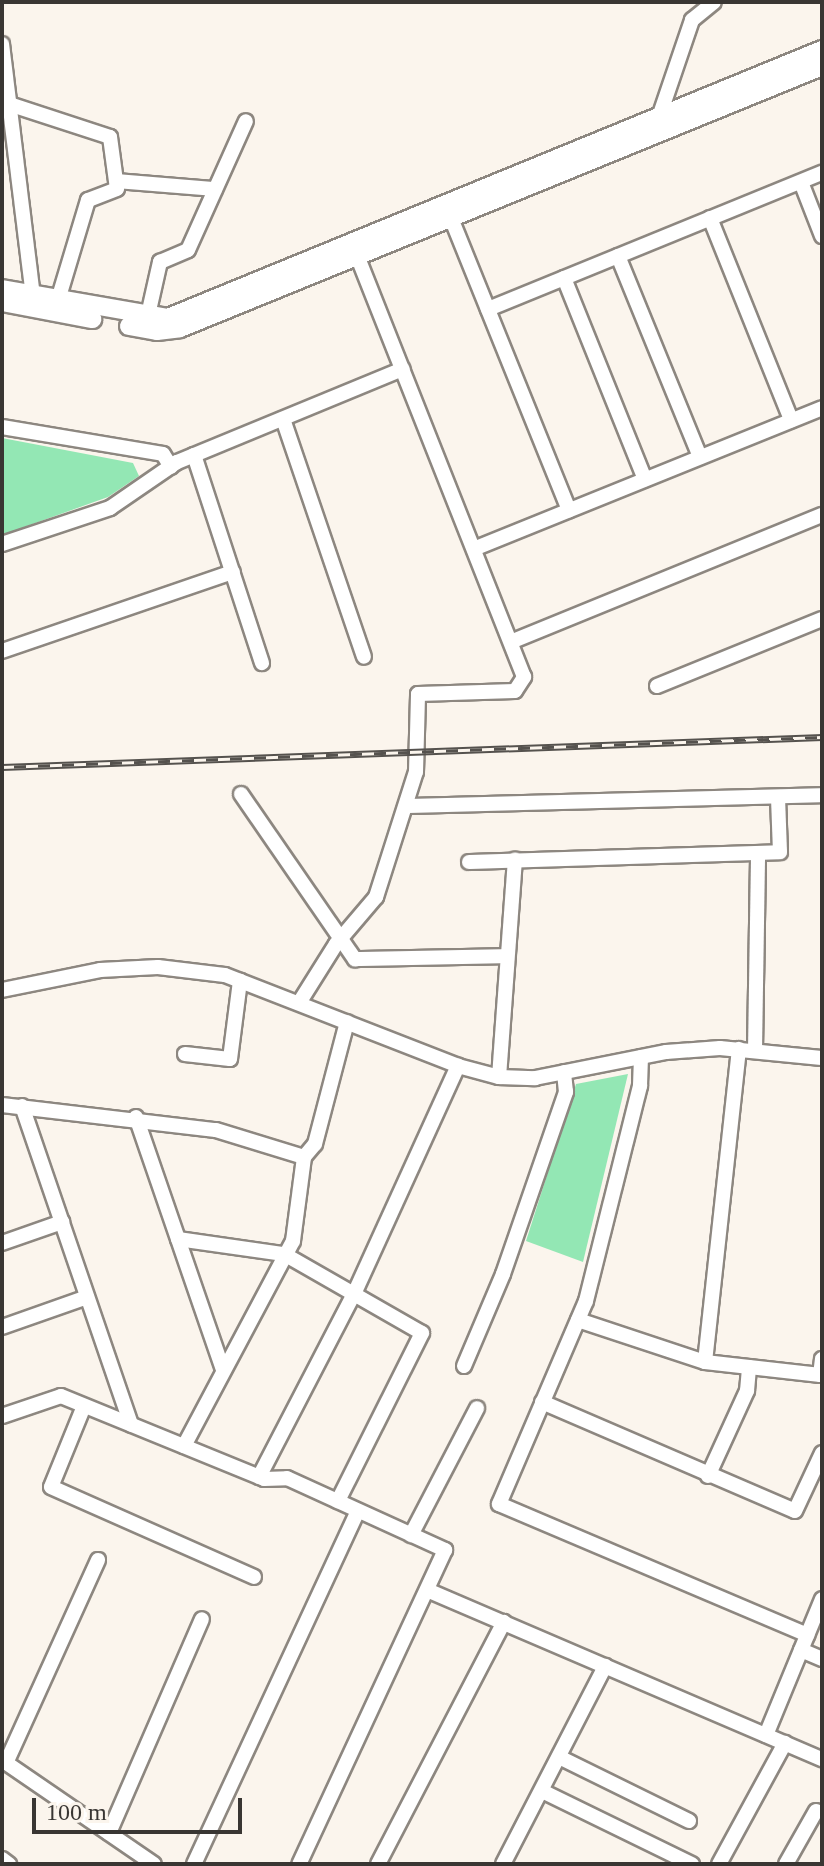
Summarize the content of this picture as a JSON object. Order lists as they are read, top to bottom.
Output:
{
  "scale_bar": "100 m"
}
